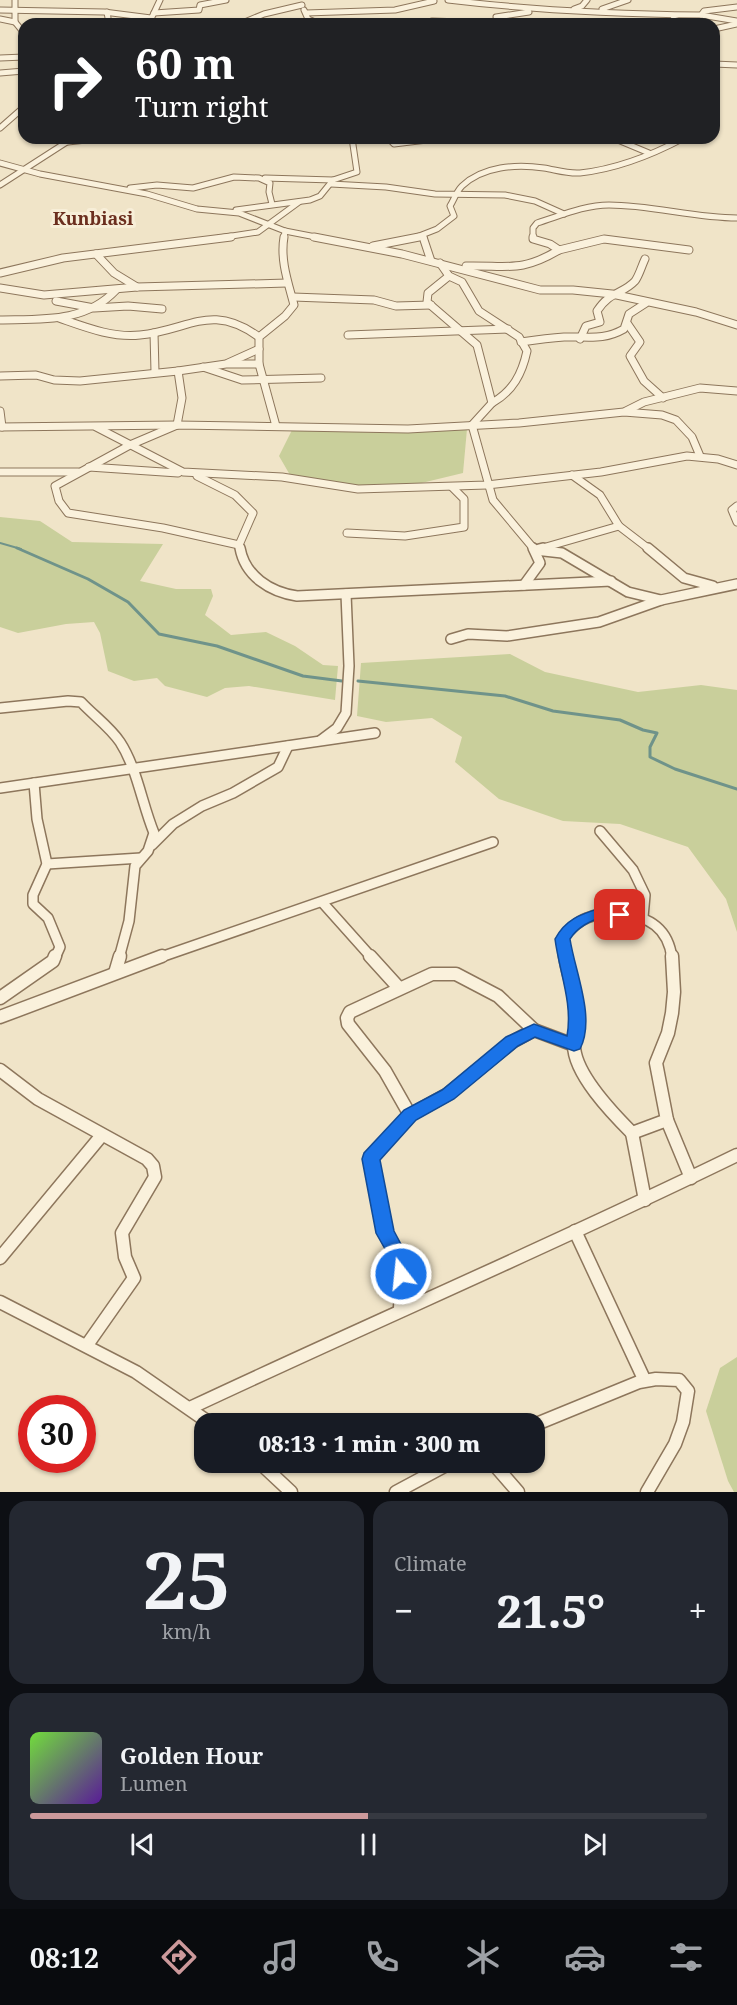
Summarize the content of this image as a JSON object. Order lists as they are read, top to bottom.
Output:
{
  "districts": ["Kunbiasi"],
  "page": {
    "turn": ["60 m", "Turn right"],
    "limit": "30",
    "trip": "08:13 · 1 min · 300 m",
    "tile": [
      ["25", "km/h"],
      "Climate"
    ],
    "heat": ["−", "21.5°", "+"],
    "song": ["Golden Hour", "Lumen"],
    "tabs": "08:12"
  }
}
